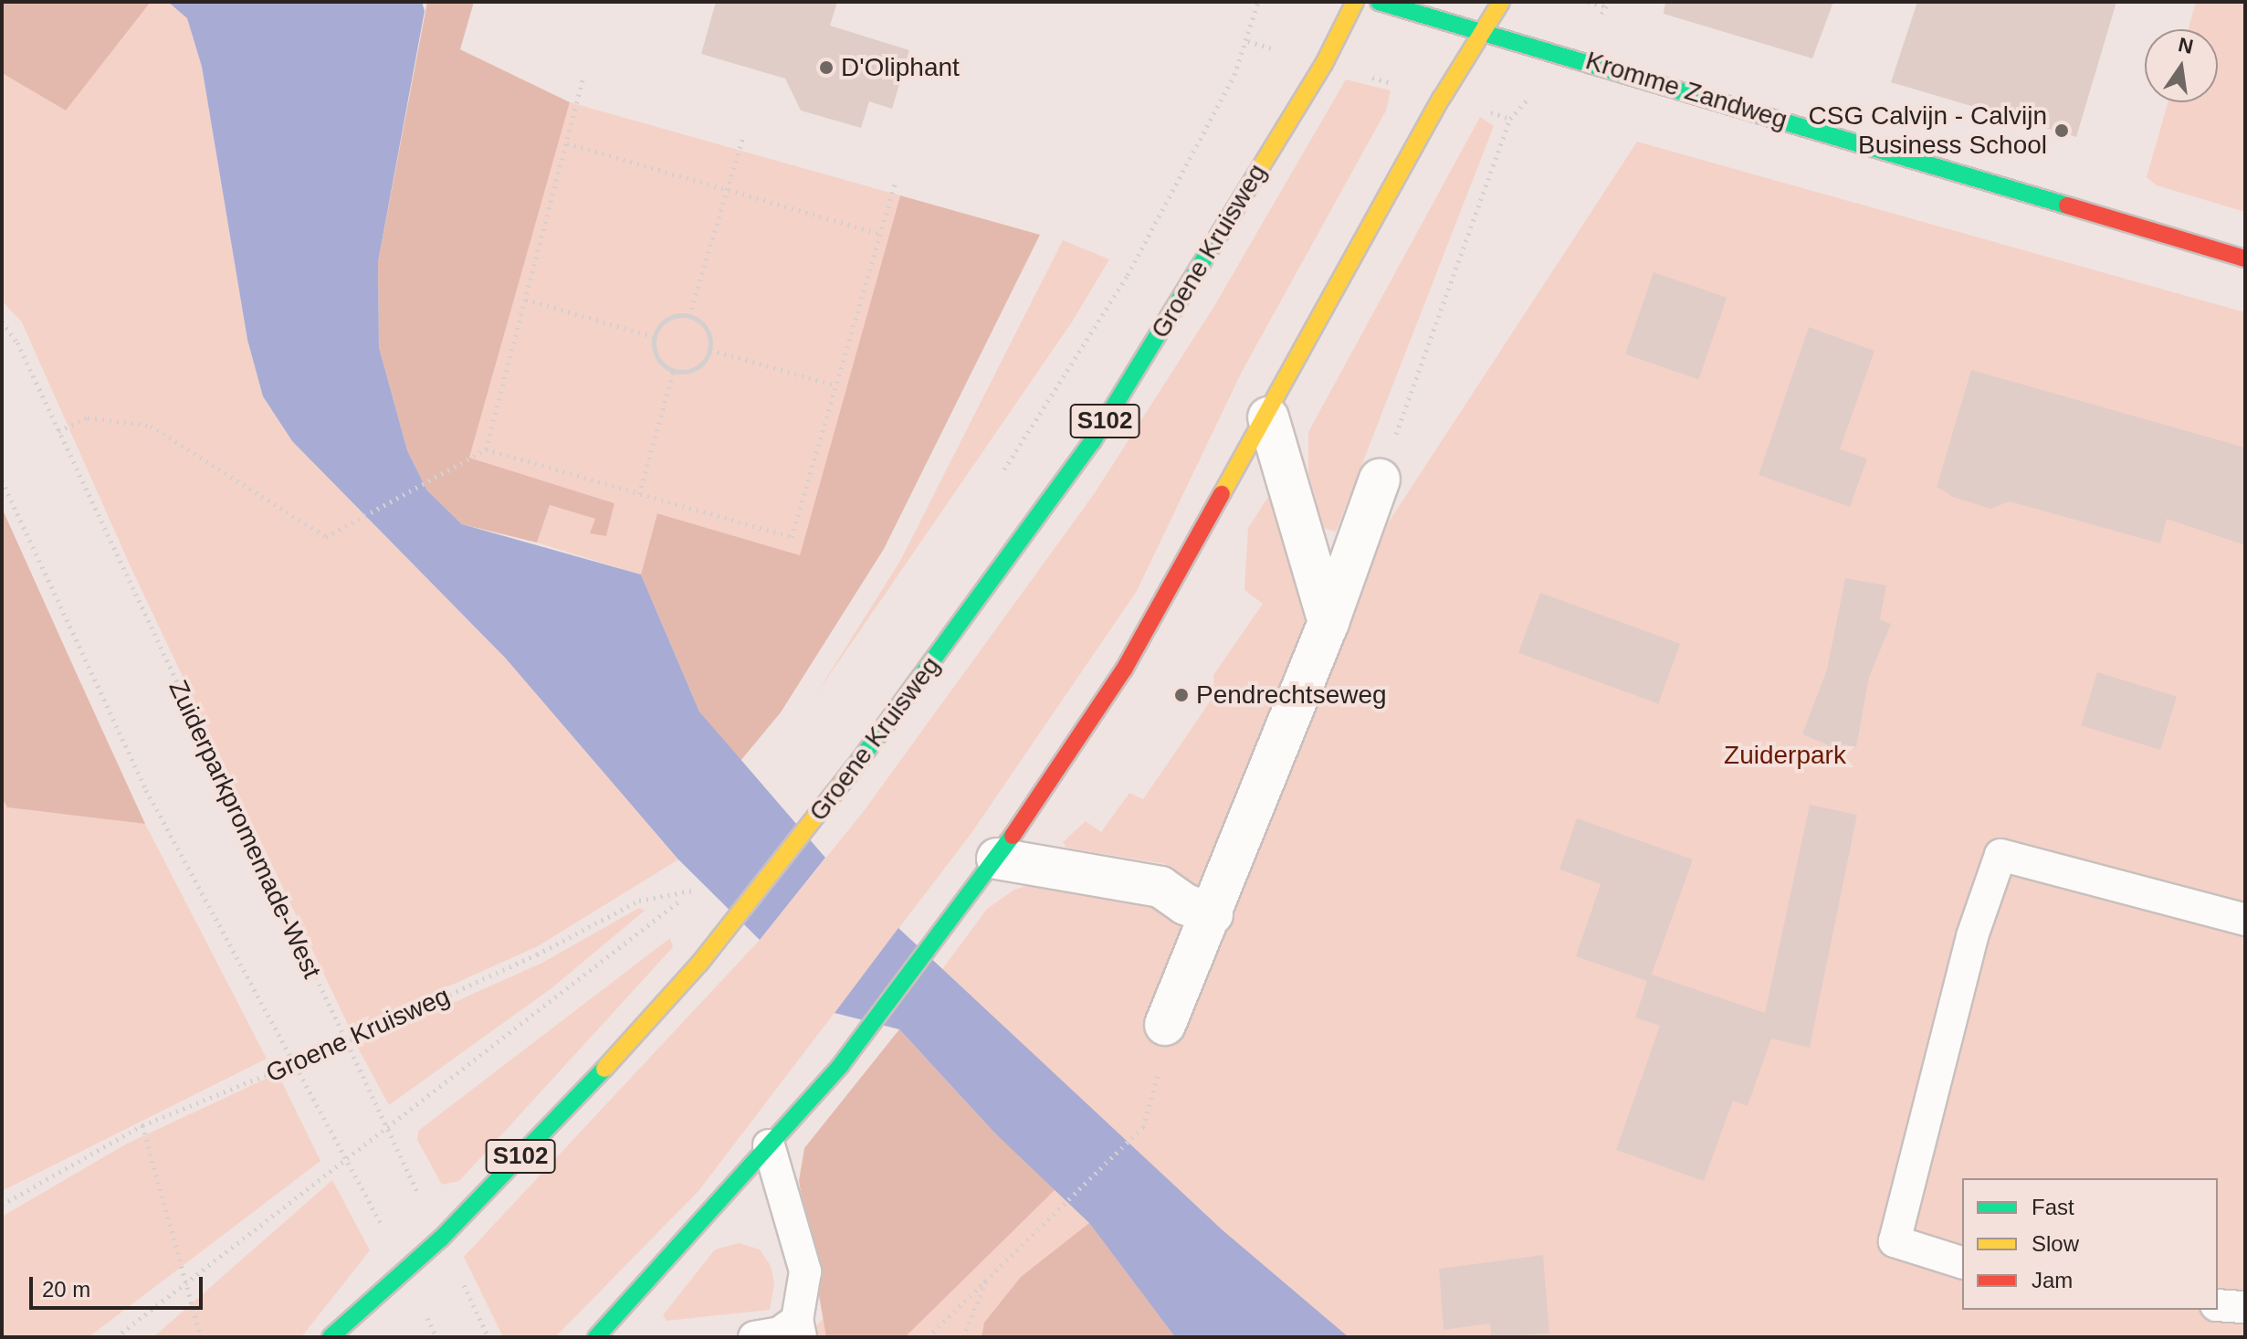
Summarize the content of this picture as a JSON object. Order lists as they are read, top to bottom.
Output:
{
  "streets": {
    "main road": ["Kromme Zandweg", "Groene Kruisweg", "S102"],
    "path": ["Zuiderparkpromemade-West"]
  },
  "crossings": [
    ["Groene Kruisweg", "Zuiderparkpromemade-West"]
  ],
  "parks": ["Zuiderpark"],
  "places": ["D'Oliphant", "CSG Calvijn - Calvijn Business School", "Pendrechtseweg"],
  "legend": ["Fast", "Slow", "Jam"],
  "scale_bar": "20 m",
  "north": "top"
}
